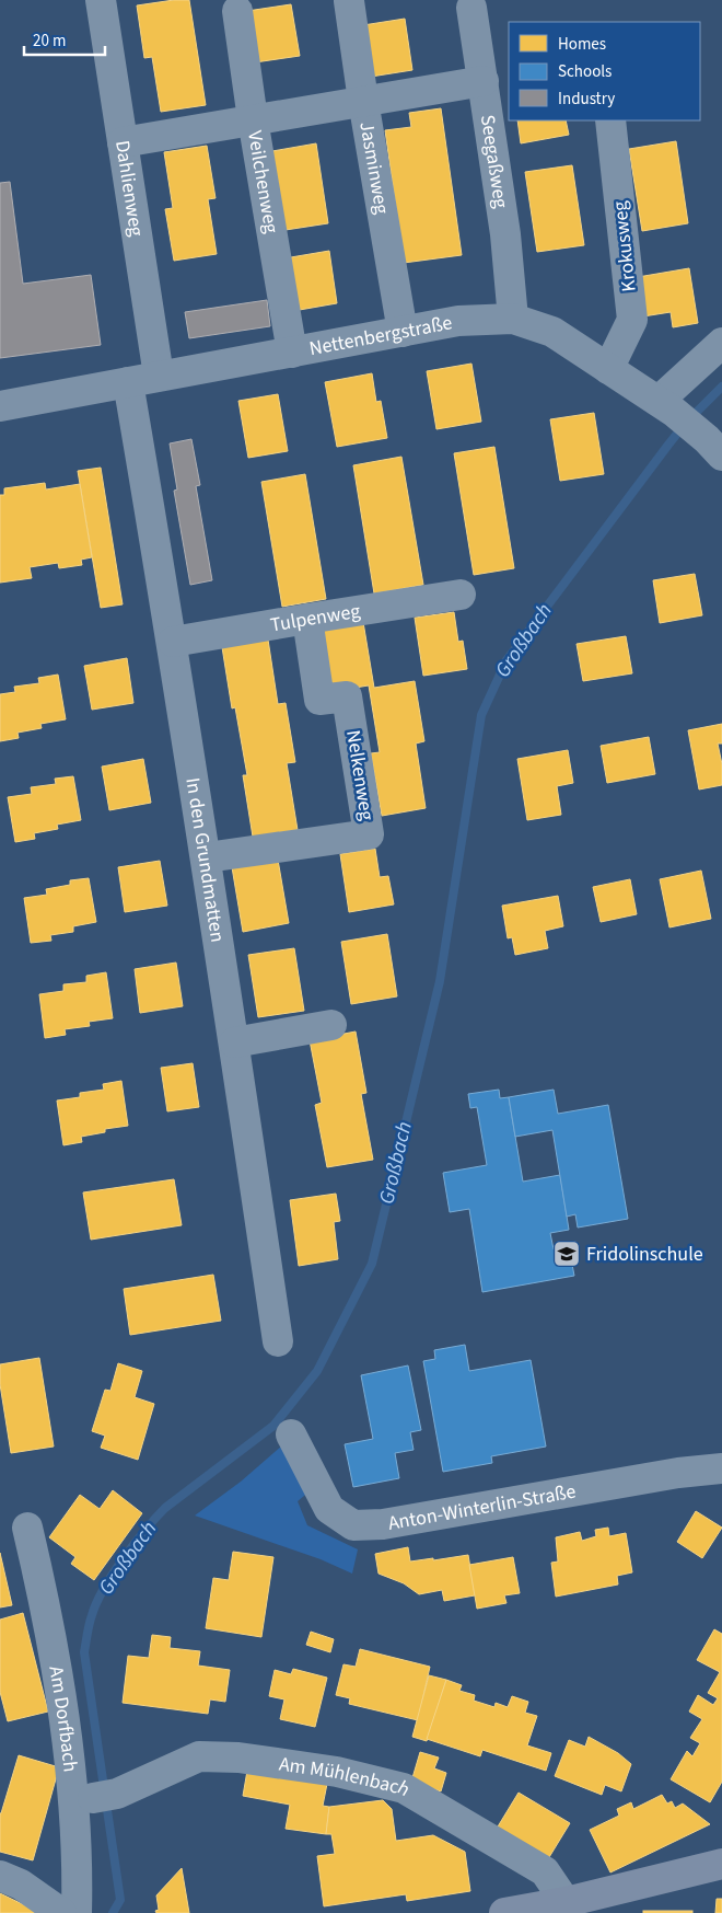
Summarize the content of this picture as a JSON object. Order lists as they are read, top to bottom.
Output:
{
  "streets": {
    "street": [
      "Seegaßweg",
      "Jasminweg",
      "Veilchenweg",
      "Dahlienweg",
      "Krokusweg",
      "Nettenbergstraße",
      "Tulpenweg",
      "Nelkenweg",
      "In den Grundmatten",
      "Anton-Winterlin-Straße",
      "Am Dorfbach",
      "Am Mühlenbach"
    ]
  },
  "crossings": [
    ["Seegaßweg", "Nettenbergstraße"],
    ["Jasminweg", "Nettenbergstraße"],
    ["Veilchenweg", "Nettenbergstraße"],
    ["Dahlienweg", "Nettenbergstraße"],
    ["Krokusweg", "Nettenbergstraße"],
    ["Nettenbergstraße", "In den Grundmatten"],
    ["Tulpenweg", "Nelkenweg"],
    ["Tulpenweg", "In den Grundmatten"],
    ["Nelkenweg", "In den Grundmatten"]
  ],
  "water": ["Großbach"],
  "places": {
    "school or university": ["Fridolinschule"]
  },
  "legend": ["Homes", "Schools", "Industry"],
  "scale_bar": "20 m"
}
